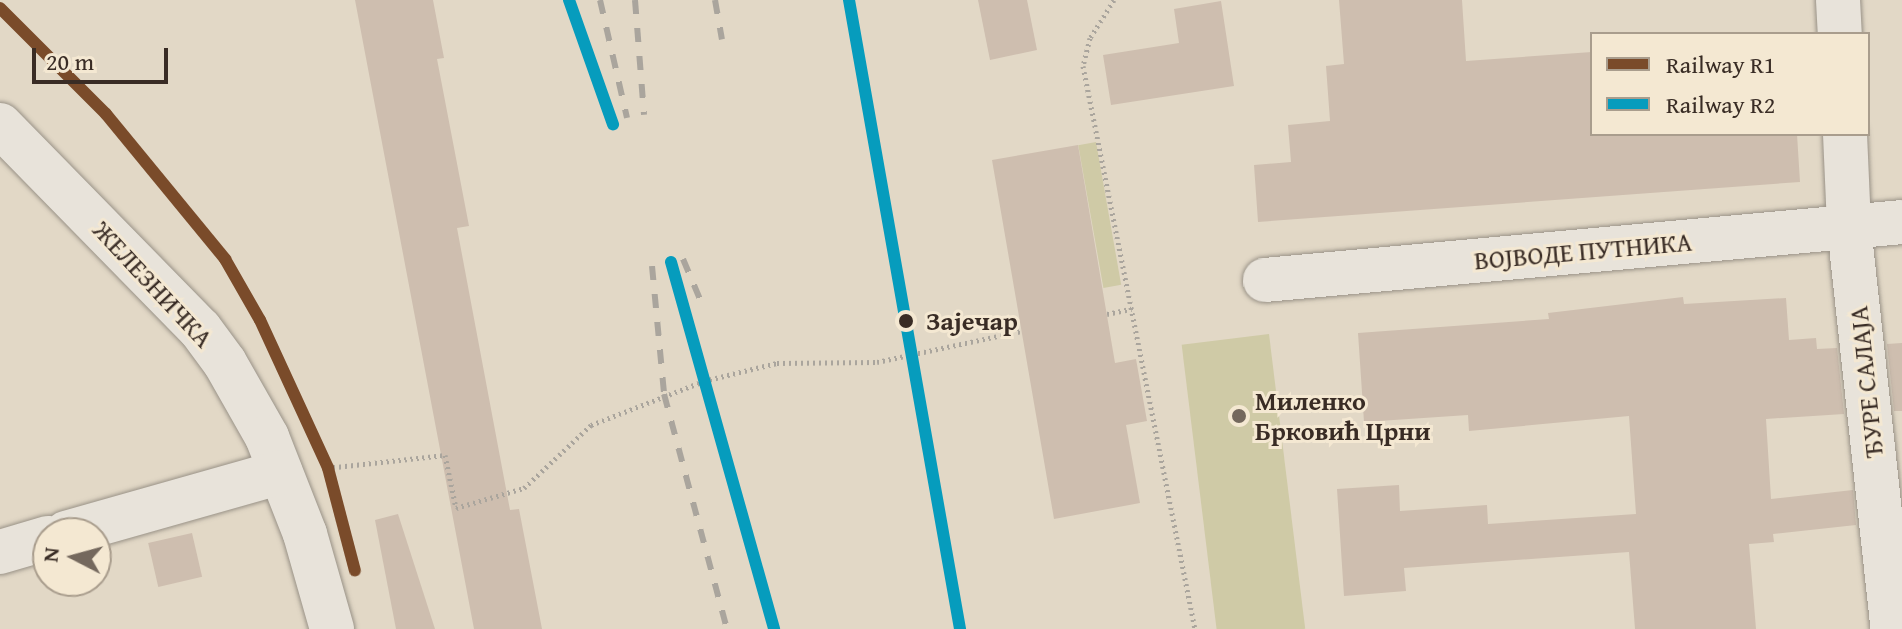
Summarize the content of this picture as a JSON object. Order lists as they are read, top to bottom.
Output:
{
  "streets": {
    "street": ["ВОЈВОДЕ ПУТНИКА", "ЖЕЛЕЗНИЧКА", "ЂУРЕ САЛАЈА"]
  },
  "crossings": [
    ["ВОЈВОДЕ ПУТНИКА", "ЂУРЕ САЛАЈА"]
  ],
  "places": ["Зајечар", "Миленко Брковић Црни"],
  "lines": ["rail line R2", "rail line R1"],
  "legend": ["Railway R1", "Railway R2"],
  "scale_bar": "20 m",
  "north": "left"
}
